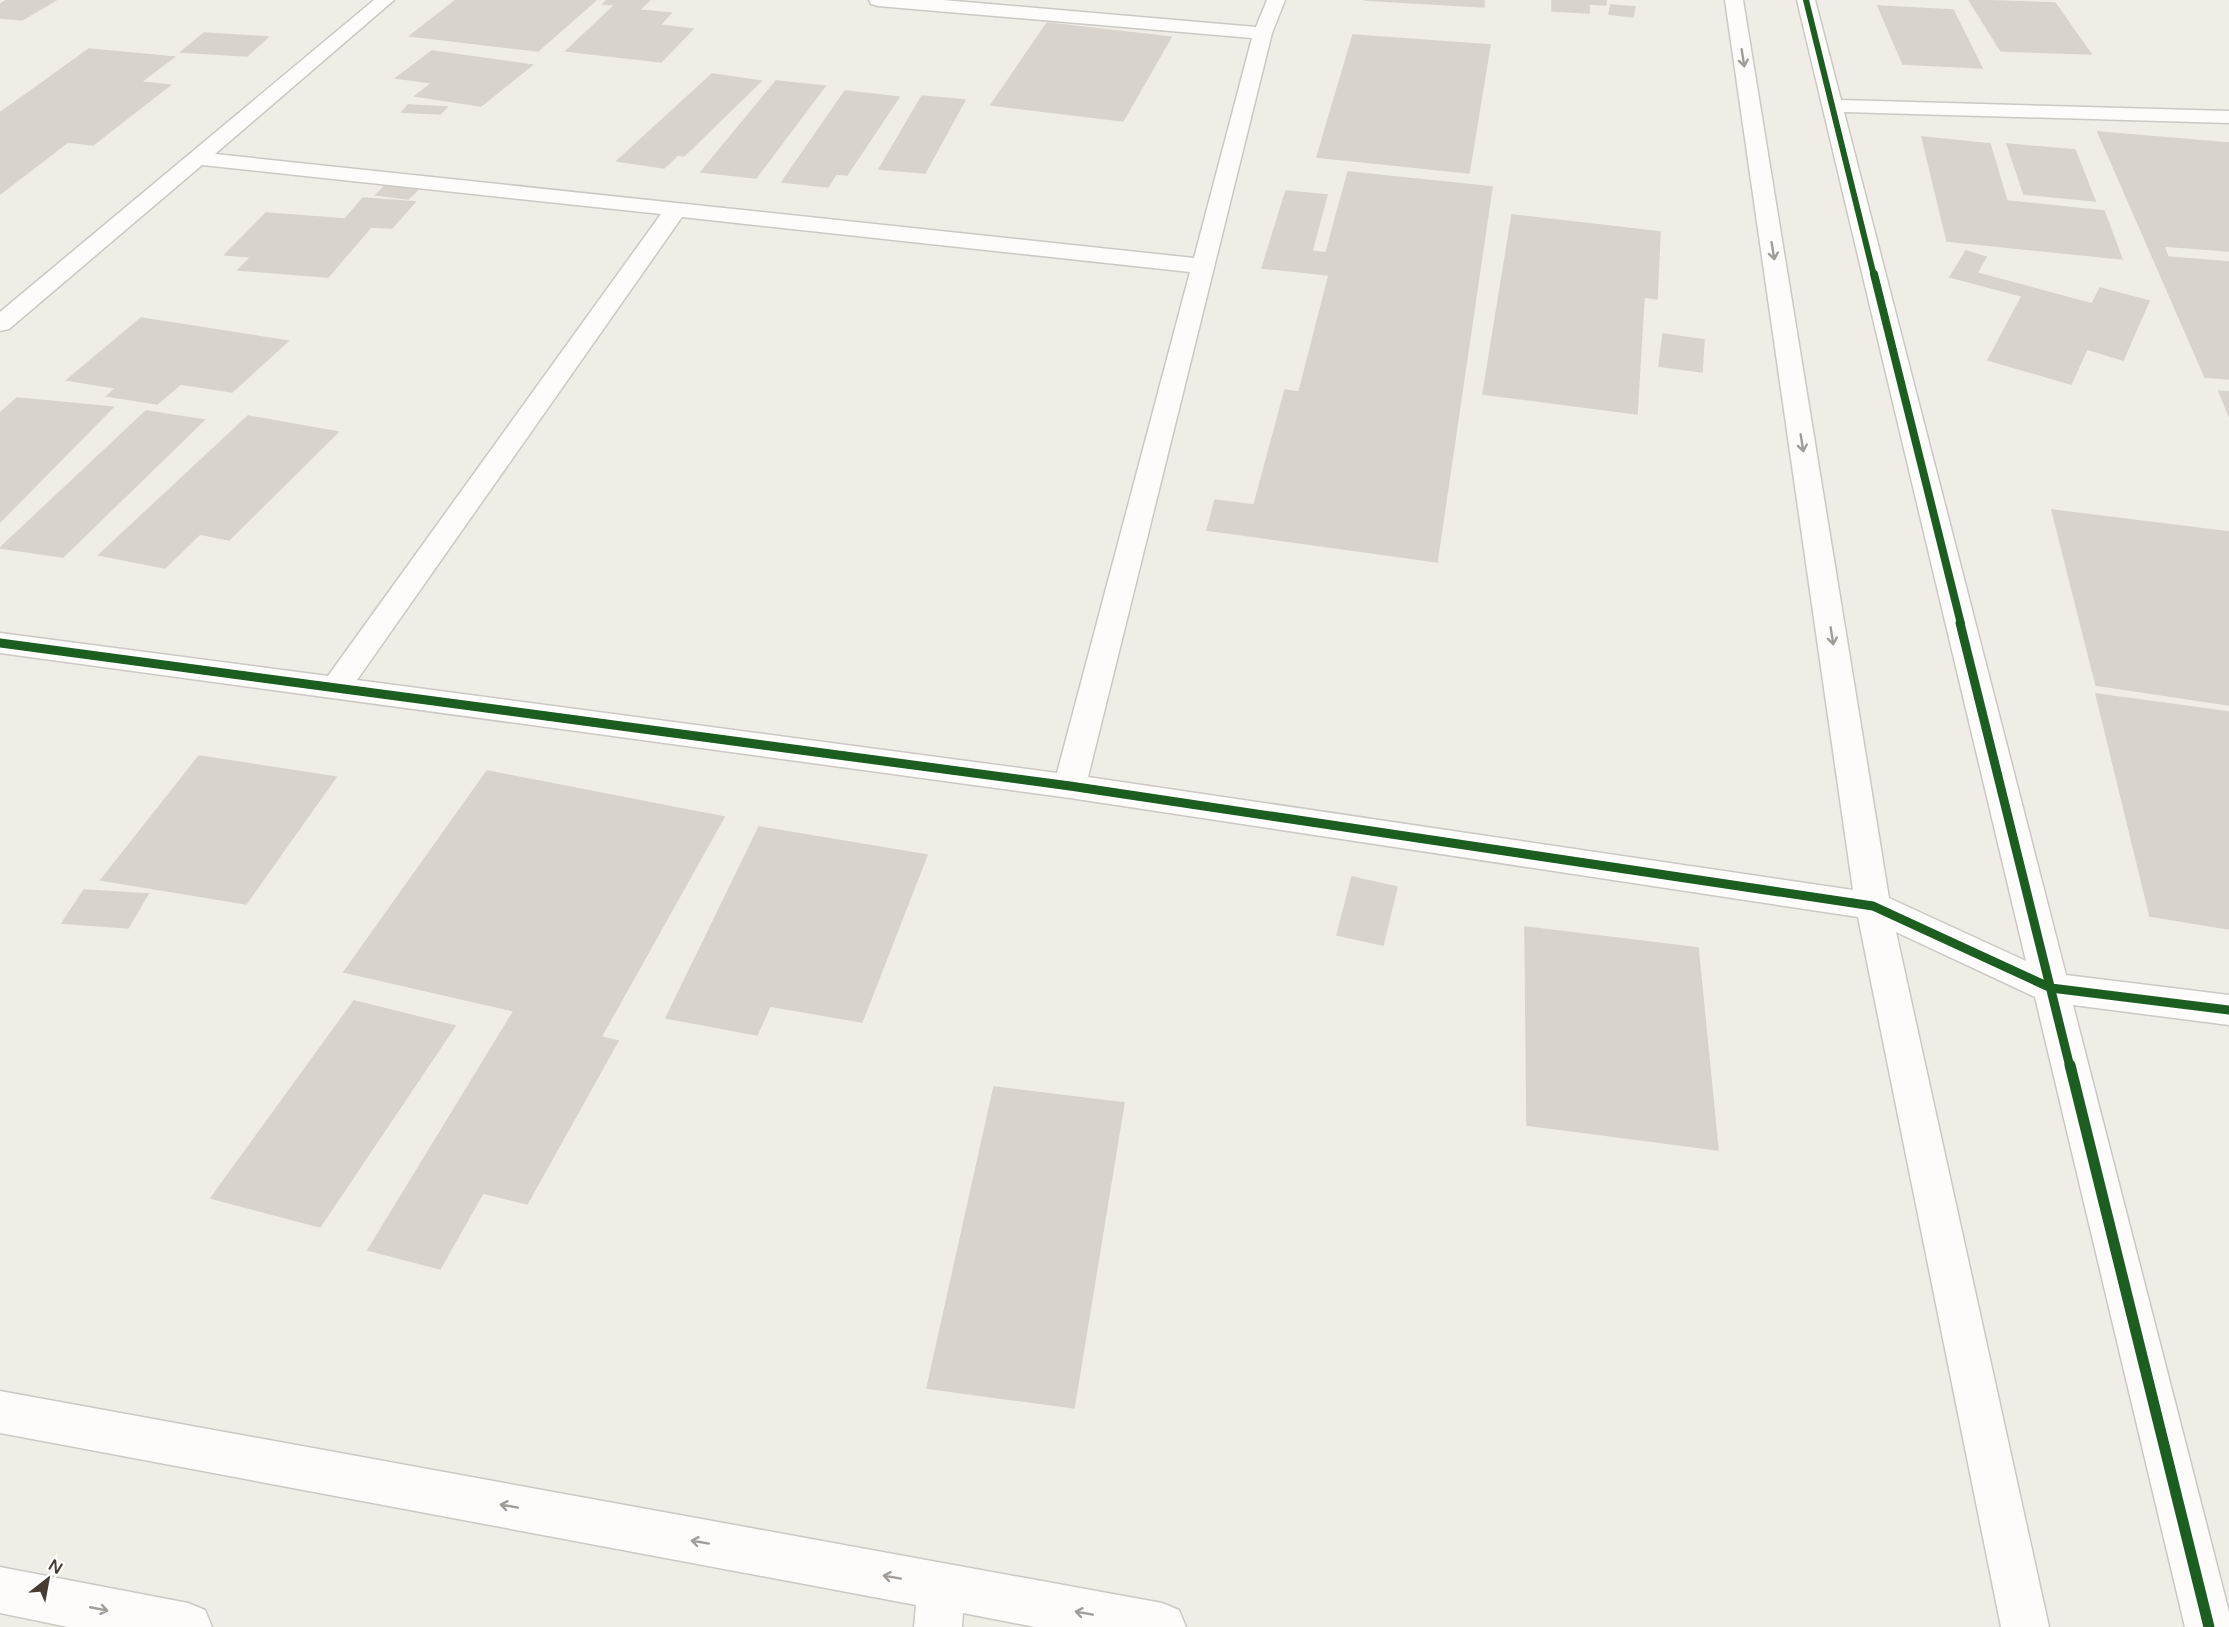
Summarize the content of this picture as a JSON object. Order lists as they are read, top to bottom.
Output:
{
  "north": "top right"
}
